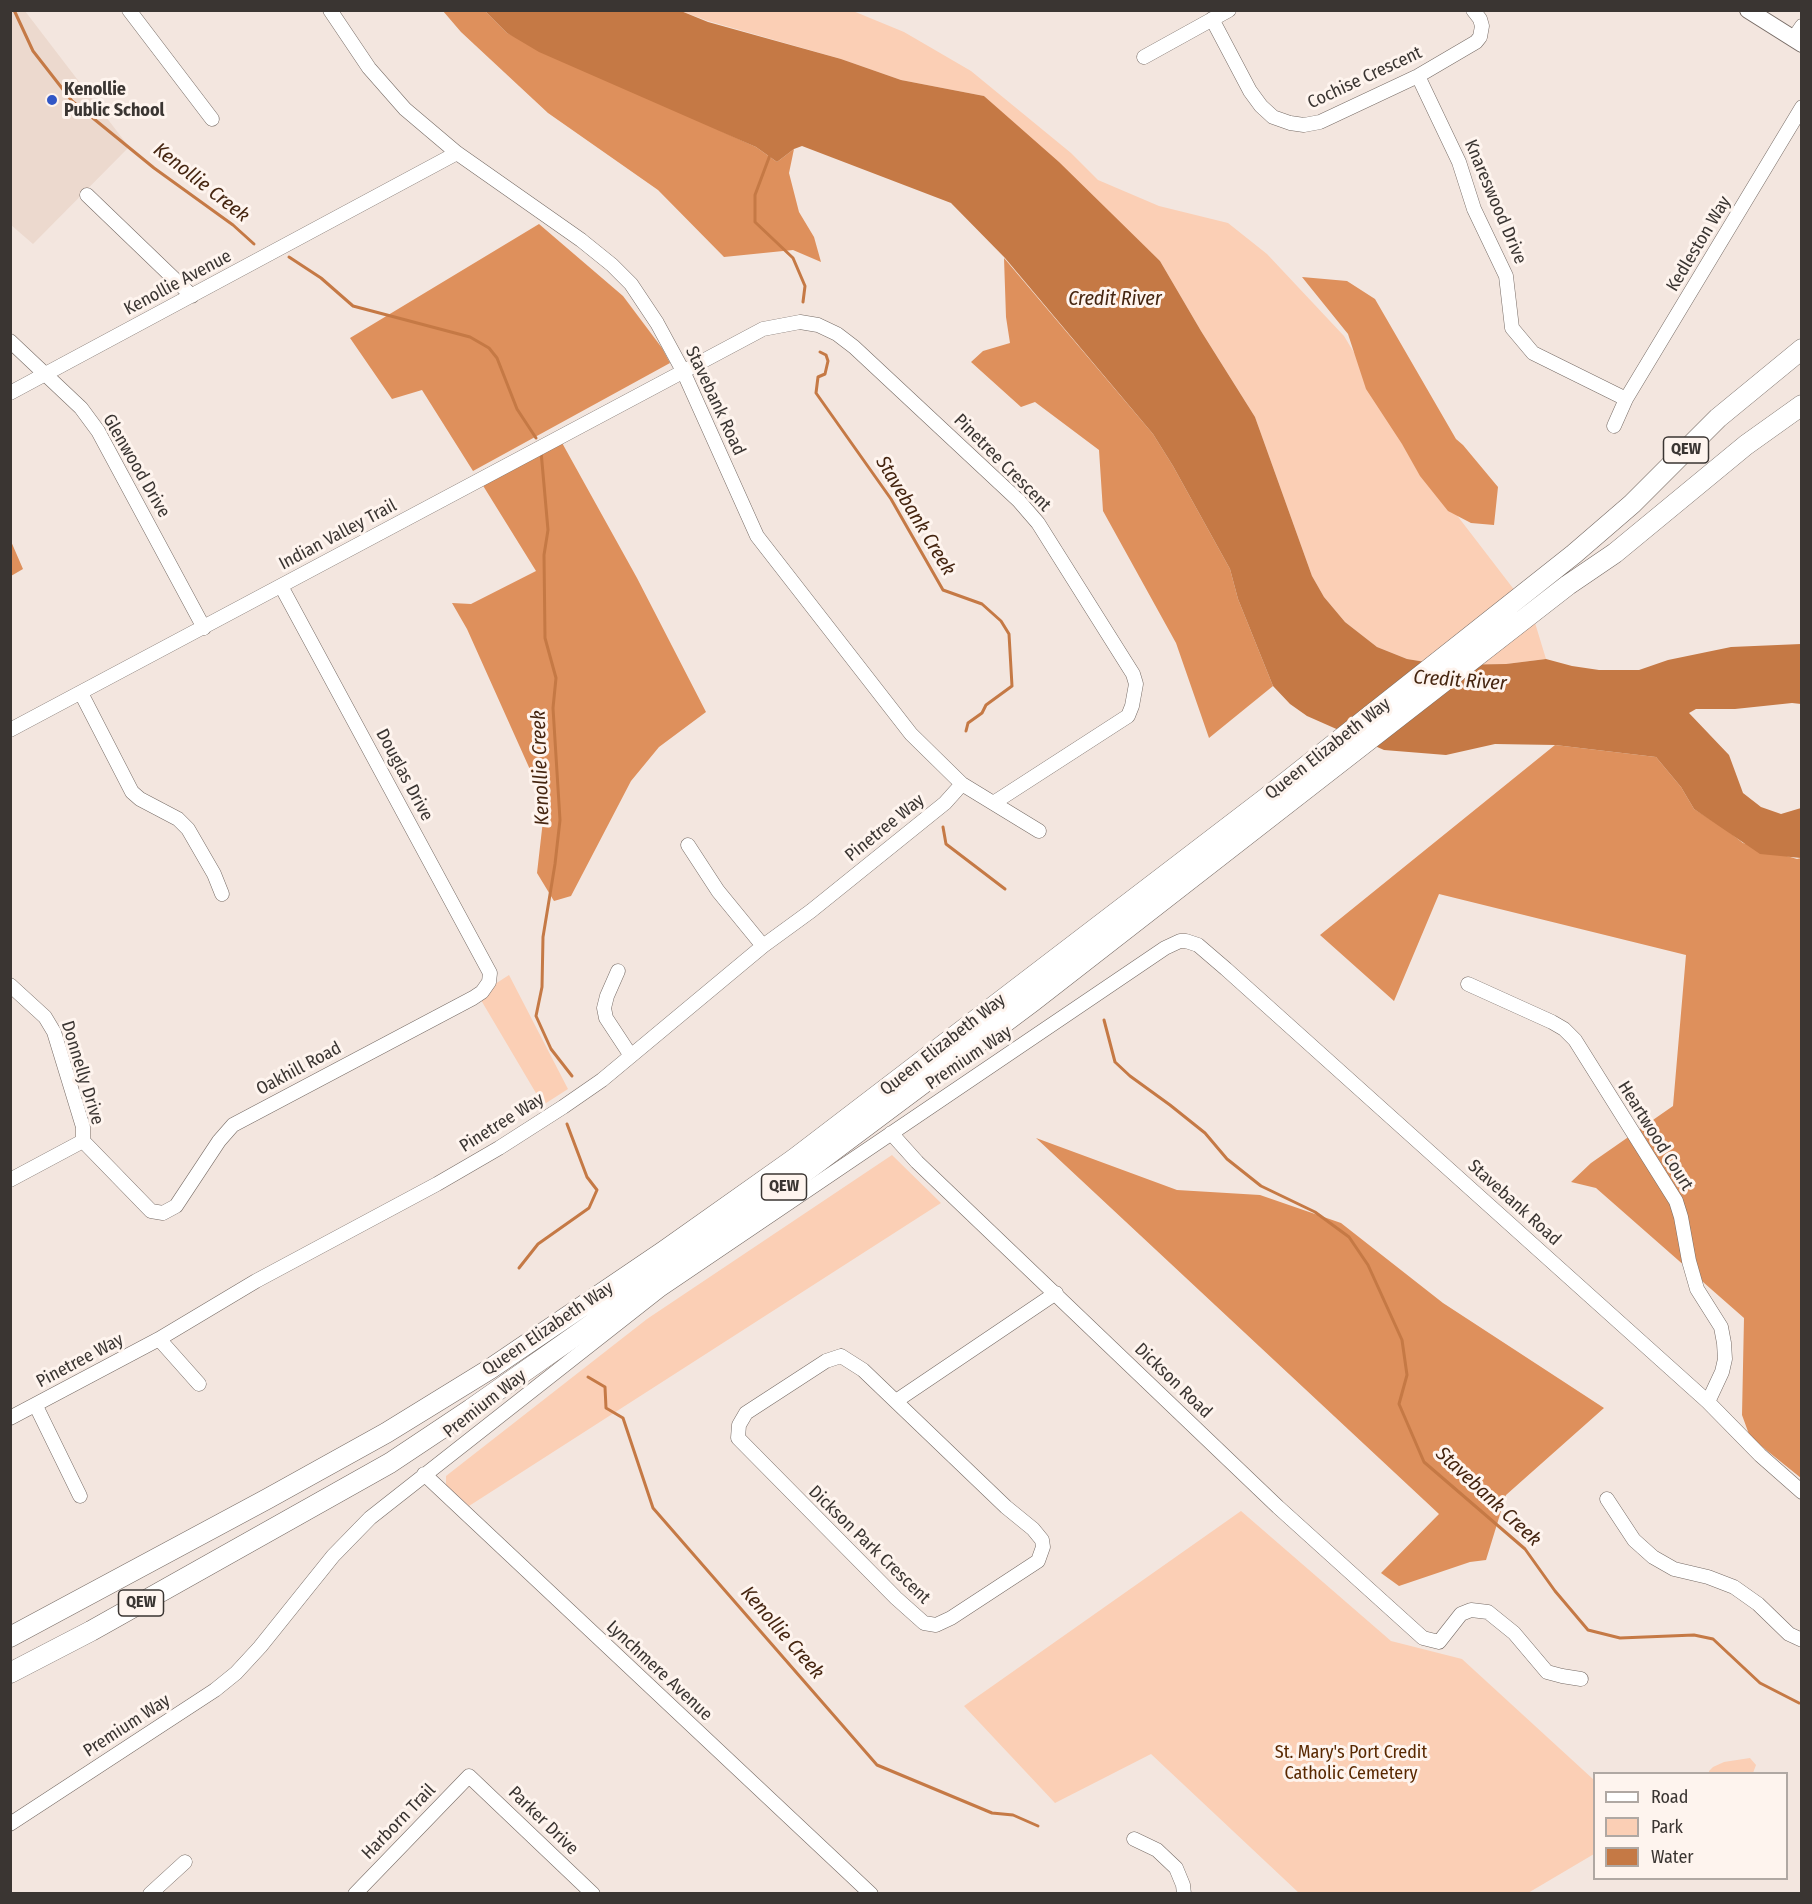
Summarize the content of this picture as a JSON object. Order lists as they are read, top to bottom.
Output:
{
  "streets": {
    "highway": ["QEW", "Queen Elizabeth Way"],
    "street": [
      "Cochise Crescent",
      "Knareswood Drive",
      "Kedleston Way",
      "Kenollie Avenue",
      "Stavebank Road",
      "Pinetree Crescent",
      "Glenwood Drive",
      "Indian Valley Trail",
      "Douglas Drive",
      "Pinetree Way",
      "Premium Way",
      "Oakhill Road",
      "Donnelly Drive",
      "Heartwood Court",
      "Dickson Road",
      "Dickson Park Crescent",
      "Lynchmere Avenue",
      "Parker Drive",
      "Harborn Trail"
    ]
  },
  "crossings": [
    ["Cochise Crescent", "Knareswood Drive"],
    ["Knareswood Drive", "Kedleston Way"],
    ["Kenollie Avenue", "Stavebank Road"],
    ["Kenollie Avenue", "Glenwood Drive"],
    ["Stavebank Road", "Pinetree Crescent"],
    ["Stavebank Road", "Indian Valley Trail"],
    ["Stavebank Road", "Pinetree Way"],
    ["Stavebank Road", "Premium Way"],
    ["Stavebank Road", "Heartwood Court"],
    ["Pinetree Crescent", "Indian Valley Trail"],
    ["Glenwood Drive", "Indian Valley Trail"],
    ["Indian Valley Trail", "Douglas Drive"],
    ["Douglas Drive", "Oakhill Road"],
    ["Premium Way", "Dickson Road"],
    ["Premium Way", "Lynchmere Avenue"],
    ["Oakhill Road", "Donnelly Drive"],
    ["Parker Drive", "Harborn Trail"]
  ],
  "water": ["Kenollie Creek", "Credit River", "Stavebank Creek"],
  "parks": ["St. Mary's Port Credit Catholic Cemetery"],
  "places": ["Kenollie Public School"],
  "legend": ["Road", "Park", "Water"]
}
